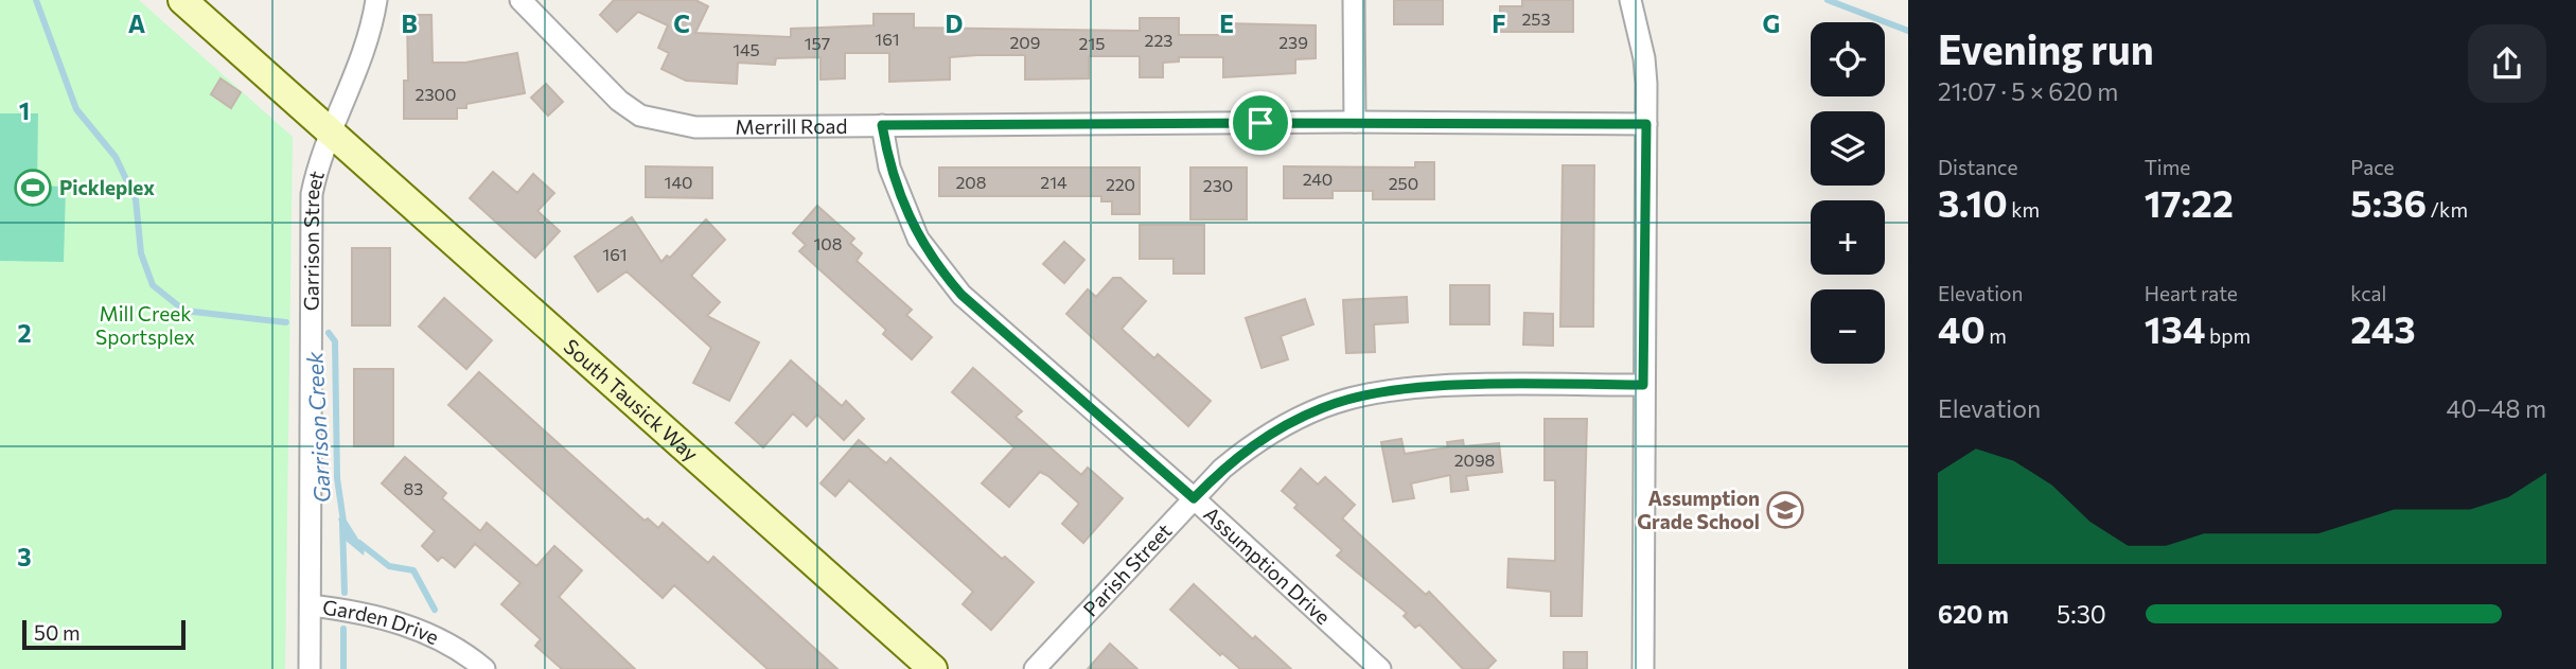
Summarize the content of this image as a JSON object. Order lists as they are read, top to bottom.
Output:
{
  "streets": {
    "main road": ["South Tausick Way"],
    "street": [
      "Merrill Road",
      "Garrison Street",
      "Assumption Drive",
      "Parish Street",
      "Garden Drive"
    ]
  },
  "crossings": [
    ["Merrill Road", "Assumption Drive"],
    ["Garrison Street", "South Tausick Way"],
    ["Garrison Street", "Garden Drive"],
    ["Assumption Drive", "Parish Street"]
  ],
  "water": ["Garrison Creek"],
  "parks": ["Mill Creek Sportsplex"],
  "places": {
    "sports": ["Pickleplex"],
    "school or university": ["Assumption Grade School"]
  },
  "house_numbers": [
    "253",
    "161",
    "223",
    "209",
    "239",
    "157",
    "215",
    "145",
    "2300",
    "240",
    "140",
    "208",
    "214",
    "250",
    "220",
    "230",
    "108",
    "161",
    "2098",
    "83"
  ],
  "scale_bar": "50 m",
  "page": {
    "heading": ["Evening run", "21:07 · 5 × 620 m"],
    "map_buttons": ["+", "−"],
    "stats": [
      ["Distance", "3.10 km"],
      ["Time", "17:22"],
      ["Pace", "5:36 /km"],
      ["Elevation", "40 m"],
      ["Heart rate", "134 bpm"],
      ["kcal", "243"]
    ],
    "chart": ["Elevation", "40–48 m"],
    "list": [
      {
        "name": "620 m",
        "note": "5:30"
      }
    ],
    "scale": "50 m"
  },
  "grid": {
    "columns": [
      "A",
      "B",
      "C",
      "D",
      "E",
      "F",
      "G"
    ],
    "rows": ["1", "2", "3"]
  }
}
